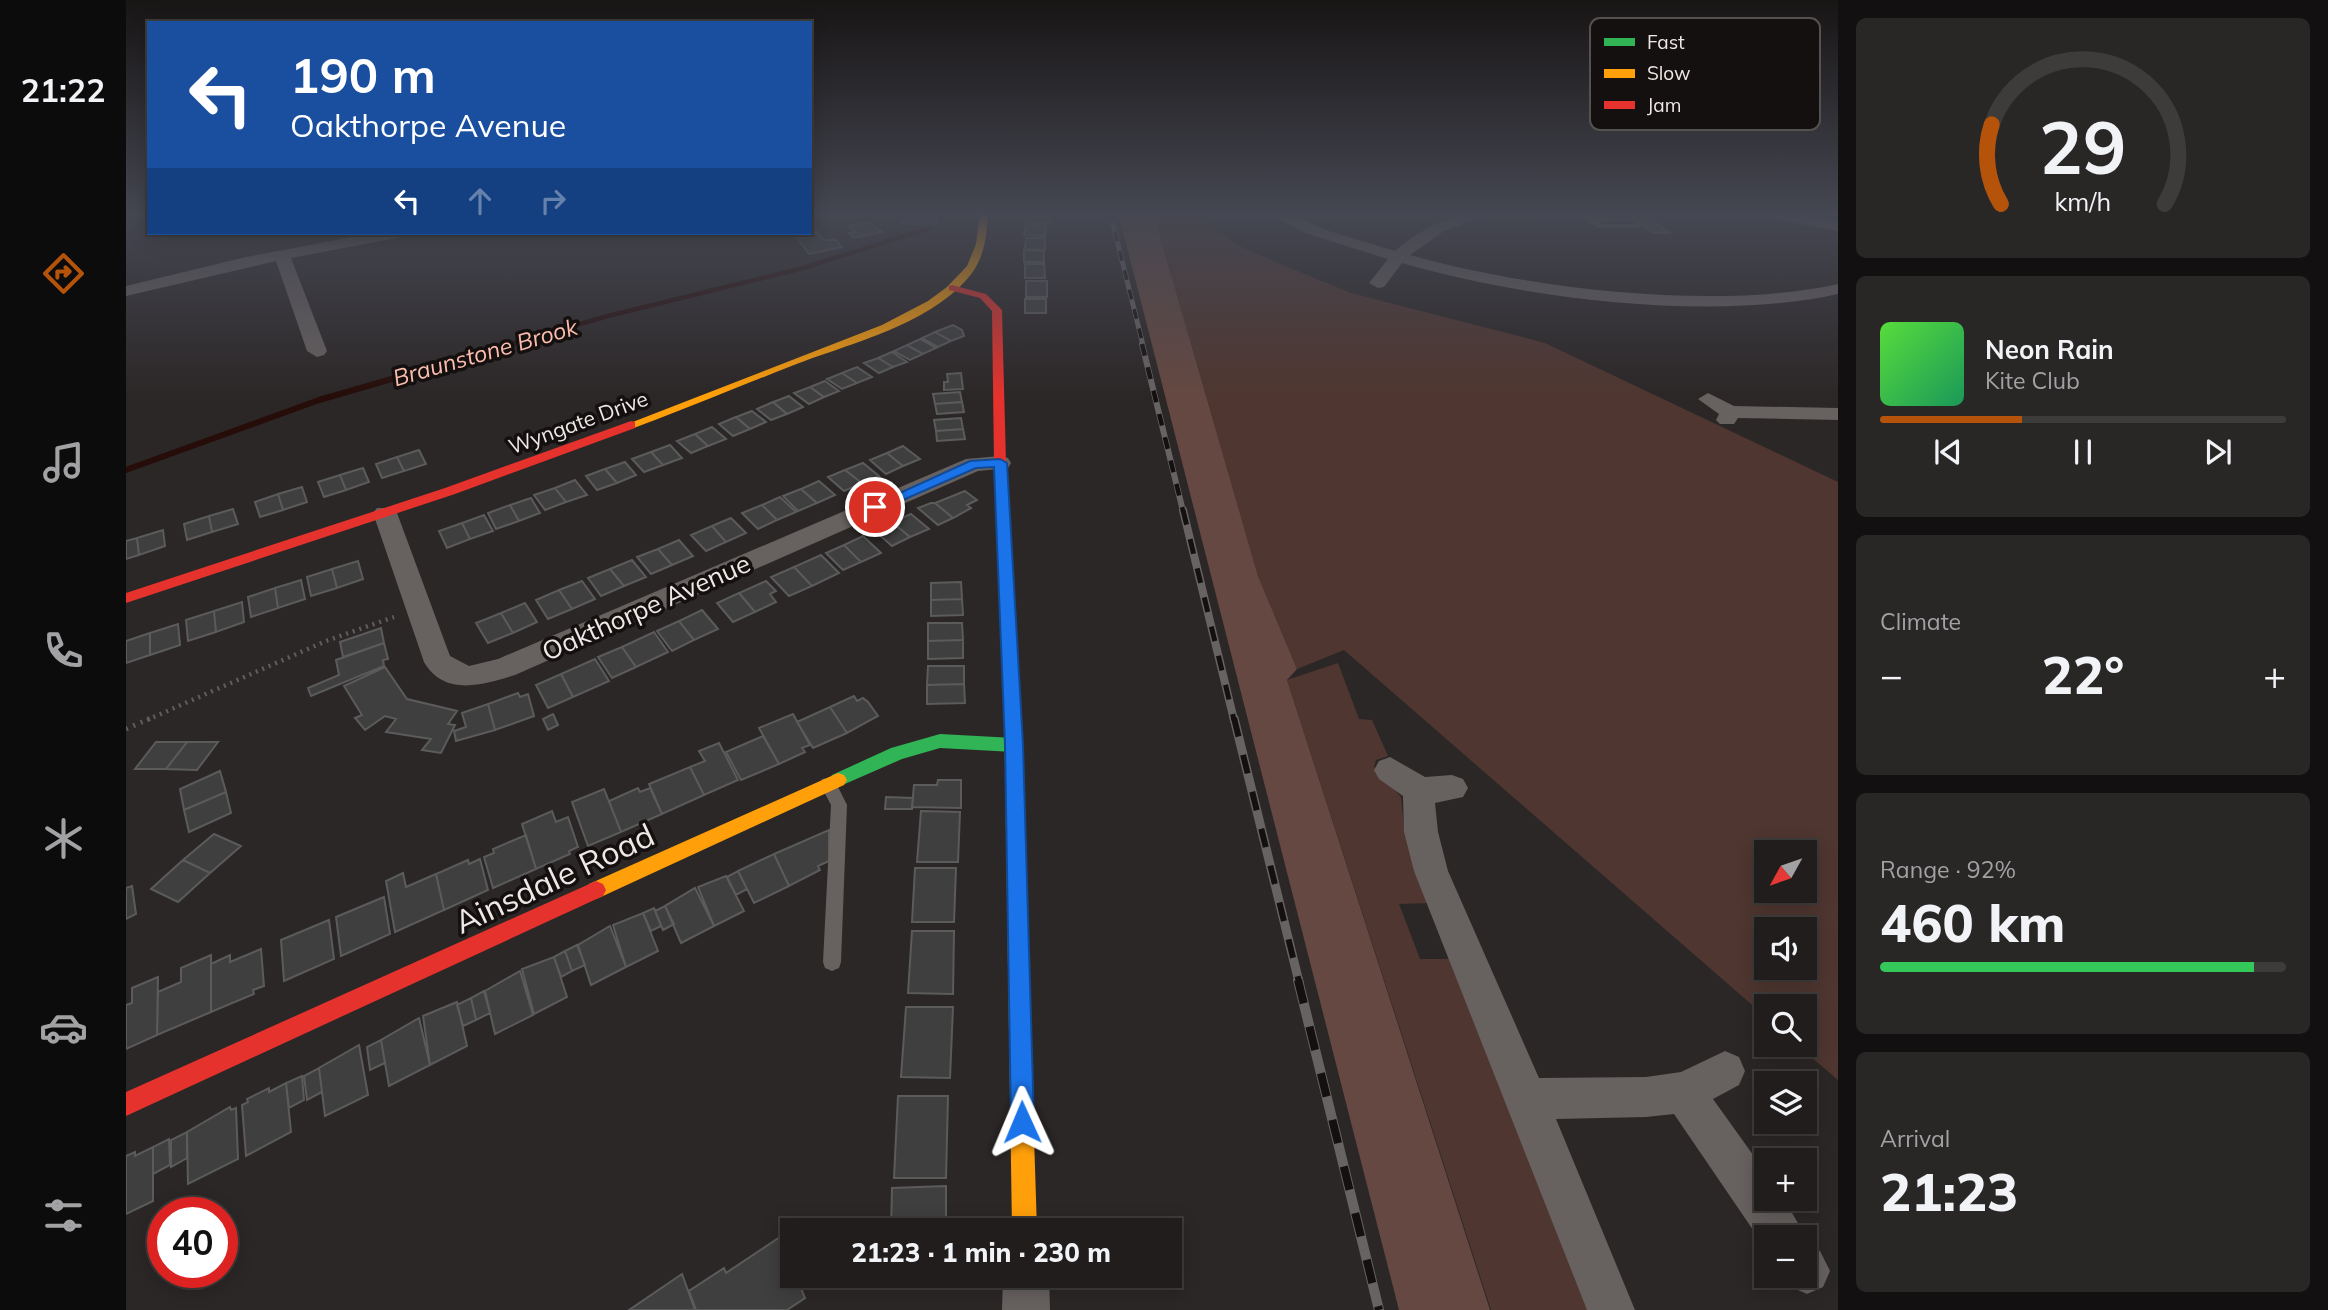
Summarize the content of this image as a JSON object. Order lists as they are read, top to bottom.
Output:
{
  "streets": {
    "street": ["Wyngate Drive", "Oakthorpe Avenue", "Ainsdale Road"]
  },
  "crossings": [
    ["Wyngate Drive", "Oakthorpe Avenue"]
  ],
  "water": ["Braunstone Brook"],
  "legend": ["Fast", "Slow", "Jam"],
  "north": "bottom left",
  "page": {
    "tabs": "21:22",
    "turn": ["190 m", "Oakthorpe Avenue"],
    "song": ["Neon Rain", "Kite Club"],
    "tile": [
      "Climate",
      ["Range · 92%", "460 km"],
      ["Arrival", "21:23"]
    ],
    "heat": ["−", "22°", "+"],
    "map_buttons": ["+", "−"],
    "limit": "40",
    "trip": "21:23 · 1 min · 230 m",
    "gauge": ["29", "km/h"]
  }
}
